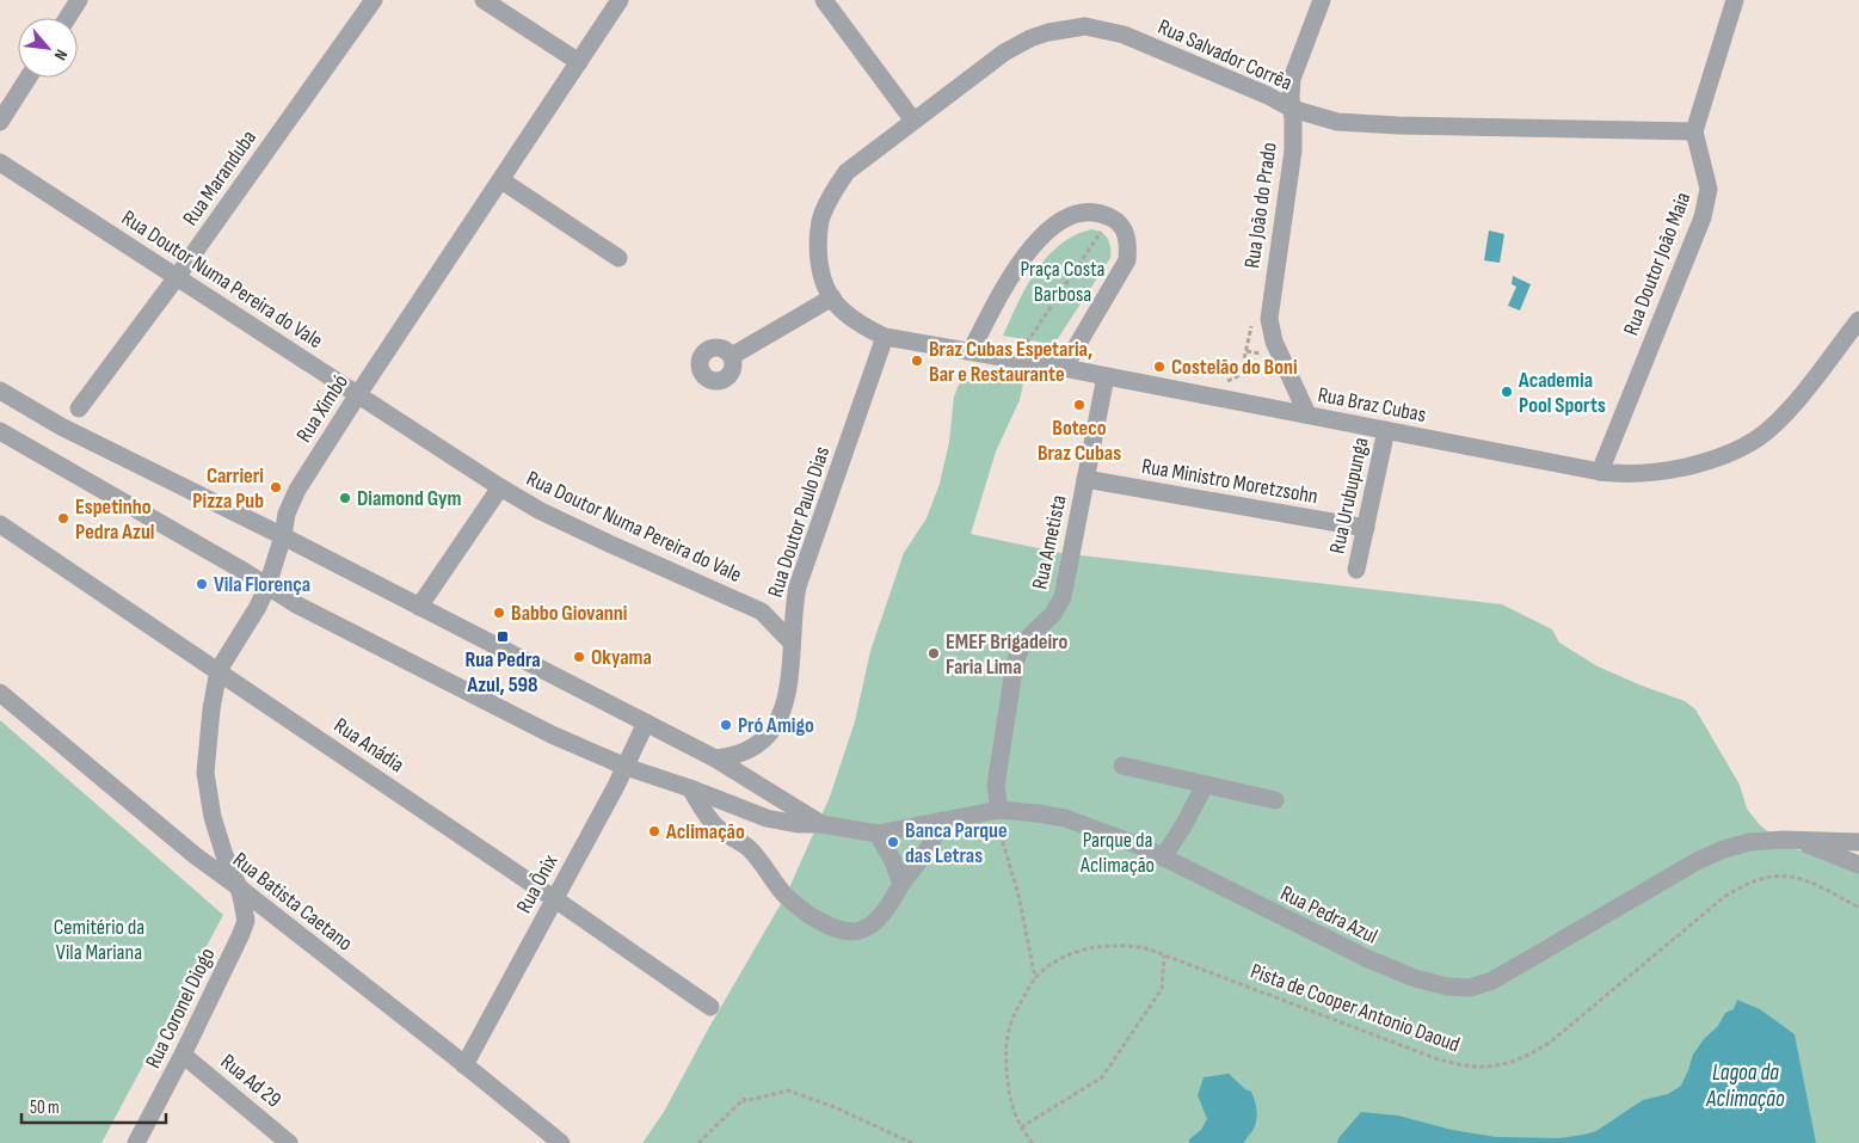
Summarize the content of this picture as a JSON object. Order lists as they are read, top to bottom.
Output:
{
  "streets": {
    "street": [
      "Rua Salvador Corrêa",
      "Rua Maranduba",
      "Rua João do Prado",
      "Rua Doutor João Maia",
      "Rua Doutor Numa Pereira do Vale",
      "Rua Braz Cubas",
      "Rua Ximbó",
      "Rua Ministro Moretzsohn",
      "Rua Urubupunga",
      "Rua Doutor Paulo Dias",
      "Rua Ametista",
      "Rua Anádia",
      "Rua Ônix",
      "Rua Batista Caetano",
      "Rua Pedra Azul",
      "Rua Coronel Diogo",
      "Rua Ad 29"
    ],
    "path": ["Pista de Cooper Antonio Daoud"]
  },
  "crossings": [
    ["Rua Salvador Corrêa", "Rua João do Prado"],
    ["Rua Salvador Corrêa", "Rua Doutor João Maia"],
    ["Rua Salvador Corrêa", "Rua Braz Cubas"],
    ["Rua Maranduba", "Rua Doutor Numa Pereira do Vale"],
    ["Rua João do Prado", "Rua Braz Cubas"],
    ["Rua Doutor João Maia", "Rua Braz Cubas"],
    ["Rua Doutor Numa Pereira do Vale", "Rua Ximbó"],
    ["Rua Doutor Numa Pereira do Vale", "Rua Doutor Paulo Dias"],
    ["Rua Braz Cubas", "Rua Urubupunga"],
    ["Rua Braz Cubas", "Rua Doutor Paulo Dias"],
    ["Rua Braz Cubas", "Rua Ametista"],
    ["Rua Ximbó", "Rua Anádia"],
    ["Rua Ximbó", "Rua Batista Caetano"],
    ["Rua Ximbó", "Rua Coronel Diogo"],
    ["Rua Ministro Moretzsohn", "Rua Urubupunga"],
    ["Rua Ministro Moretzsohn", "Rua Ametista"],
    ["Rua Ametista", "Rua Pedra Azul"],
    ["Rua Anádia", "Rua Ônix"],
    ["Rua Ônix", "Rua Batista Caetano"],
    ["Rua Batista Caetano", "Rua Coronel Diogo"],
    ["Rua Coronel Diogo", "Rua Ad 29"]
  ],
  "water": ["Lagoa da Aclimação"],
  "parks": ["Praça Costa Barbosa", "Parque da Aclimação", "Cemitério da Vila Mariana"],
  "places": {
    "other": [
      "Braz Cubas Espetaria, Bar e Restaurante",
      "Costelão do Boni",
      "Academia Pool Sports",
      "Boteco Braz Cubas",
      "Carrieri Pizza Pub",
      "Diamond Gym",
      "Espetinho Pedra Azul",
      "Vila Florença",
      "Babbo Giovanni",
      "EMEF Brigadeiro Faria Lima",
      "Okyama",
      "Pró Amigo",
      "Aclimação",
      "Banca Parque das Letras"
    ],
    "transit": ["Rua Pedra Azul, 598"]
  },
  "scale_bar": "50 m",
  "north": "bottom right"
}
